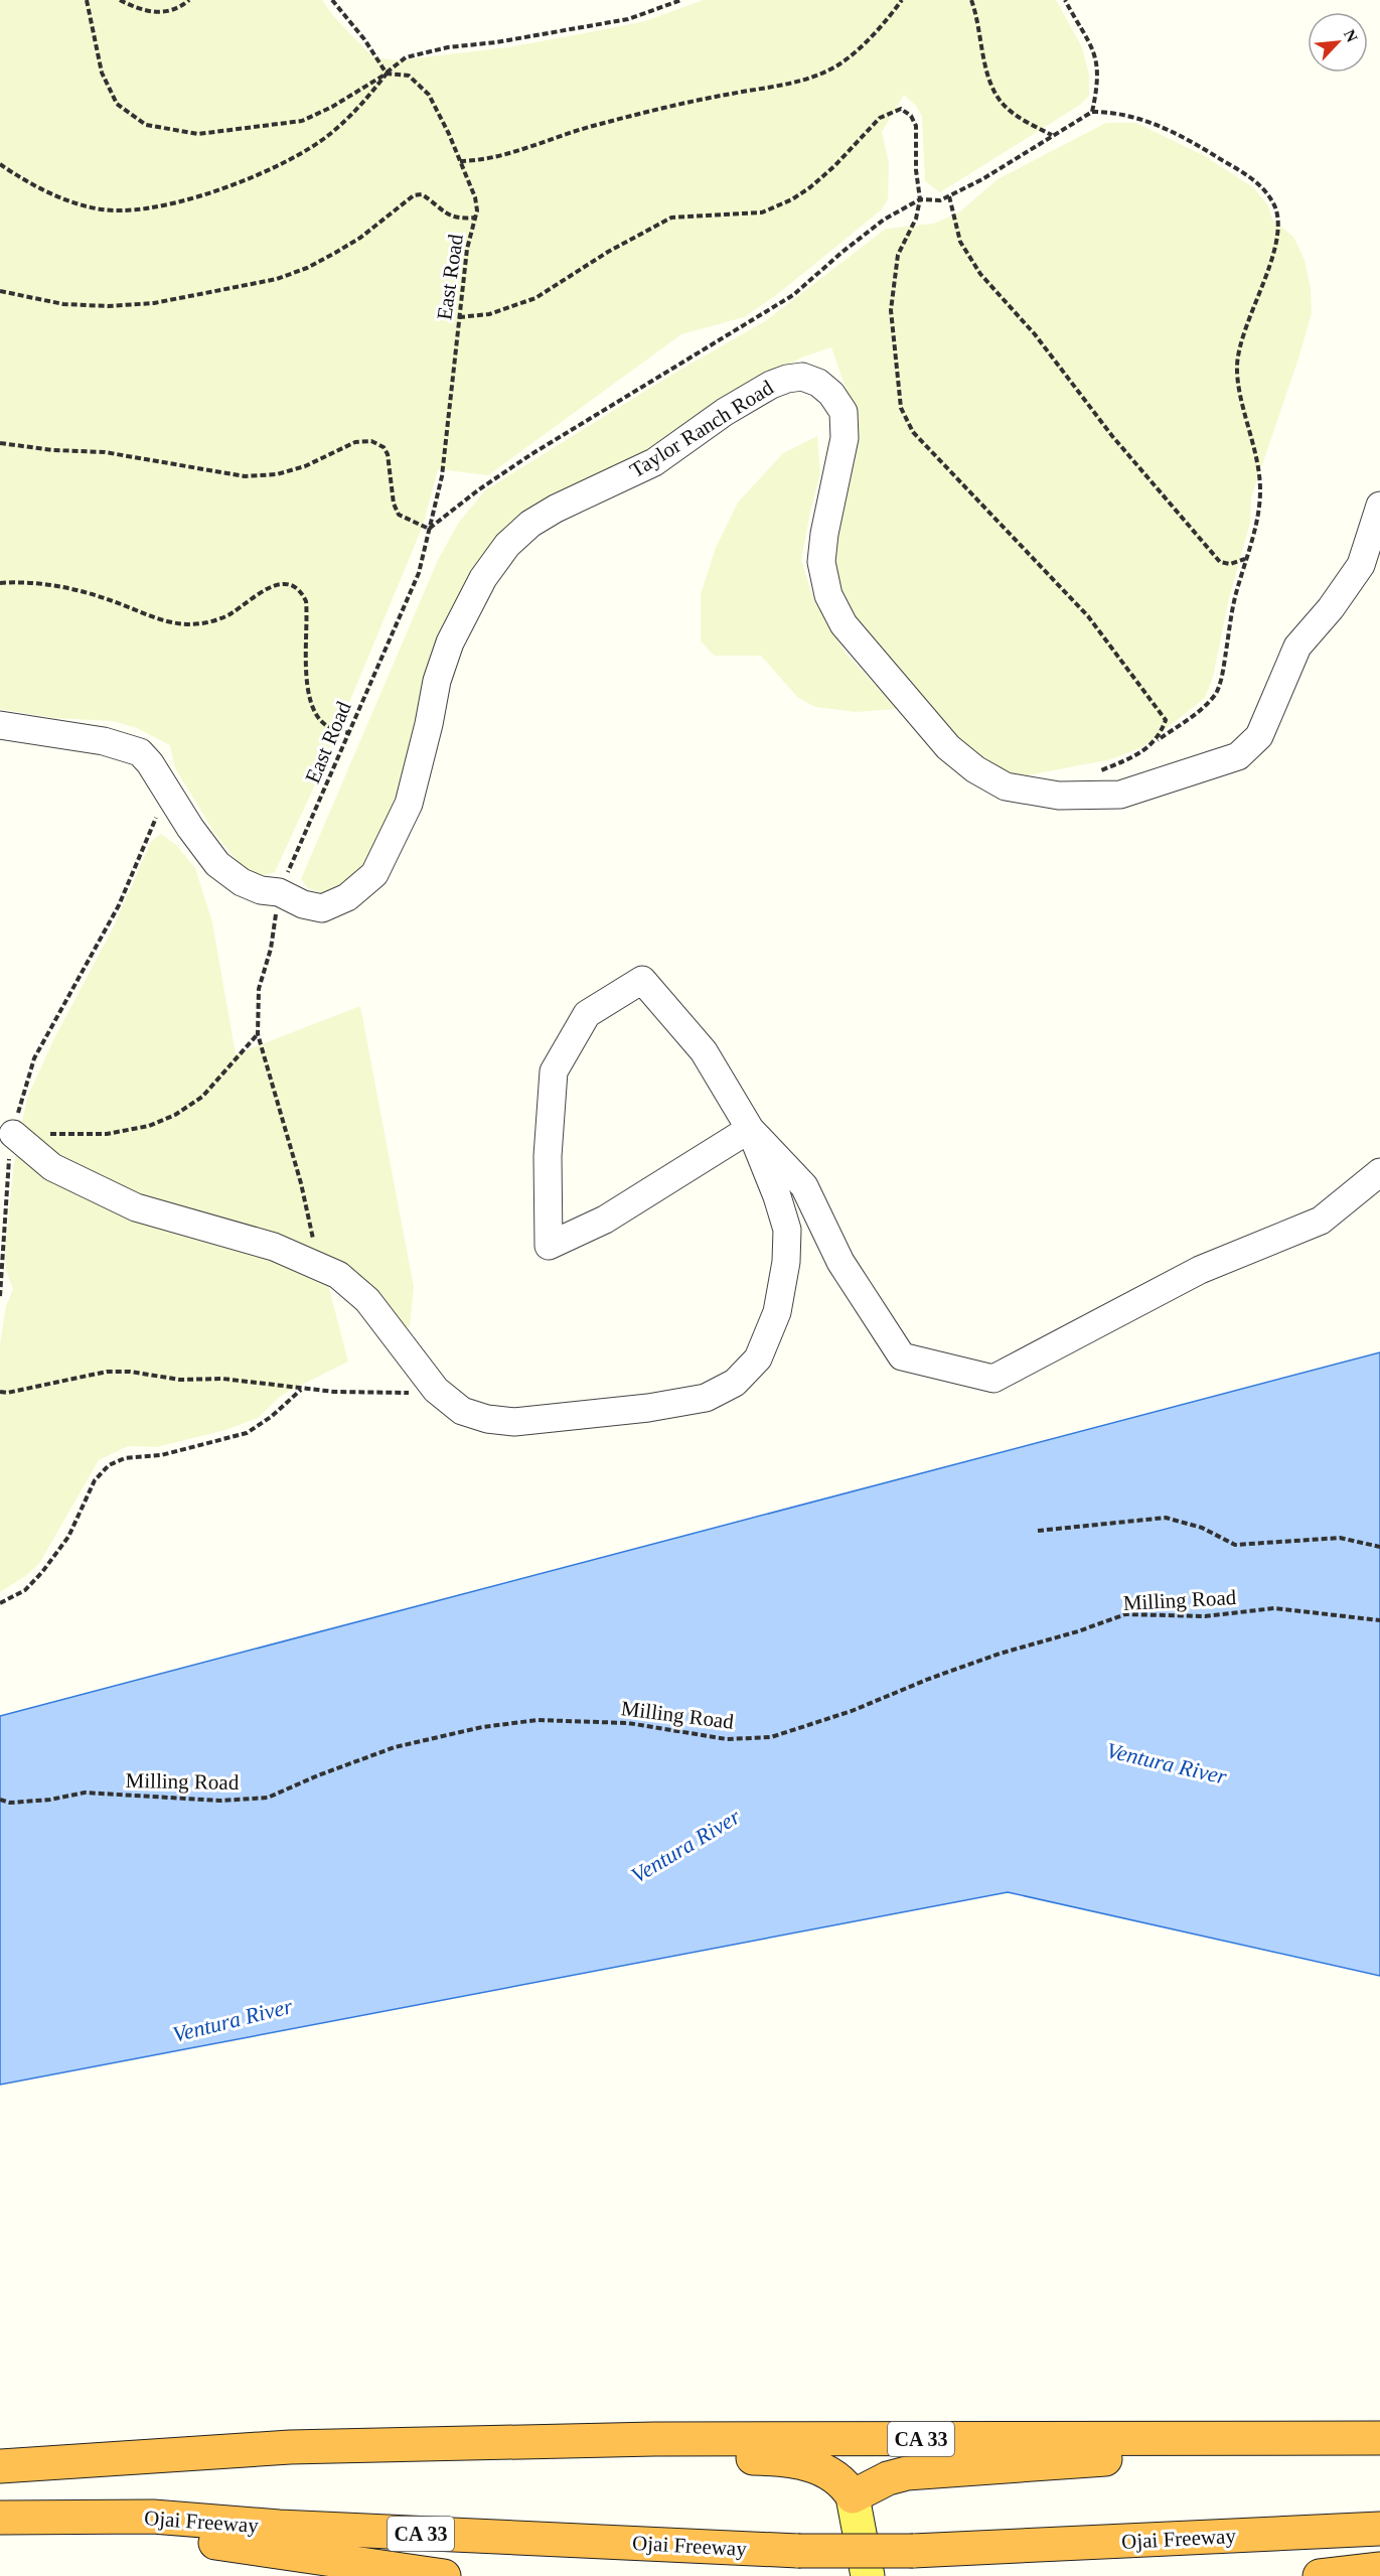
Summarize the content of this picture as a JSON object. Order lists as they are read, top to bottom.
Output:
{
  "streets": {
    "highway": ["CA 33", "Ojai Freeway"],
    "street": ["Taylor Ranch Road"],
    "path": ["East Road", "Milling Road"]
  },
  "crossings": [
    ["East Road", "Taylor Ranch Road"]
  ],
  "water": ["Ventura River"],
  "north": "top right"
}
